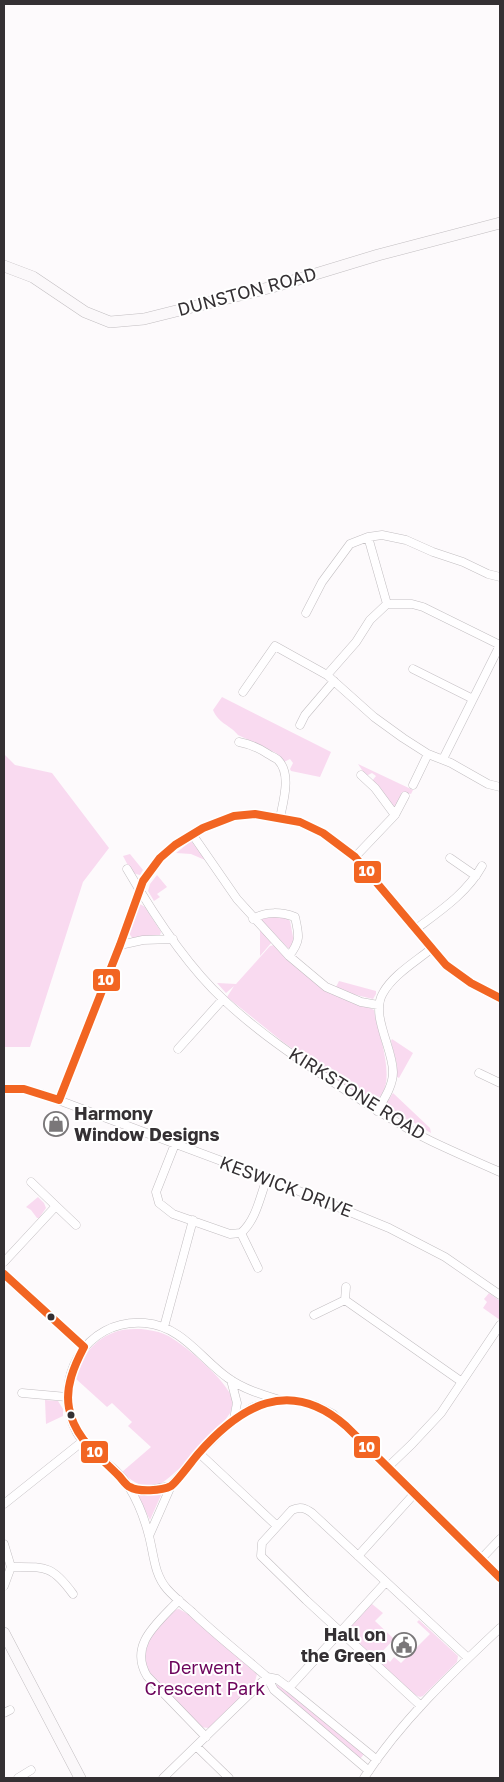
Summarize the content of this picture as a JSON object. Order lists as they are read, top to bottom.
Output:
{
  "streets": {
    "main road": ["DUNSTON ROAD"],
    "street": ["KIRKSTONE ROAD", "KESWICK DRIVE"]
  },
  "parks": ["Derwent Crescent Park"],
  "places": {
    "shop": ["Harmony Window Designs"],
    "public building": ["Hall on the Green"]
  },
  "lines": ["transit line 10"]
}
